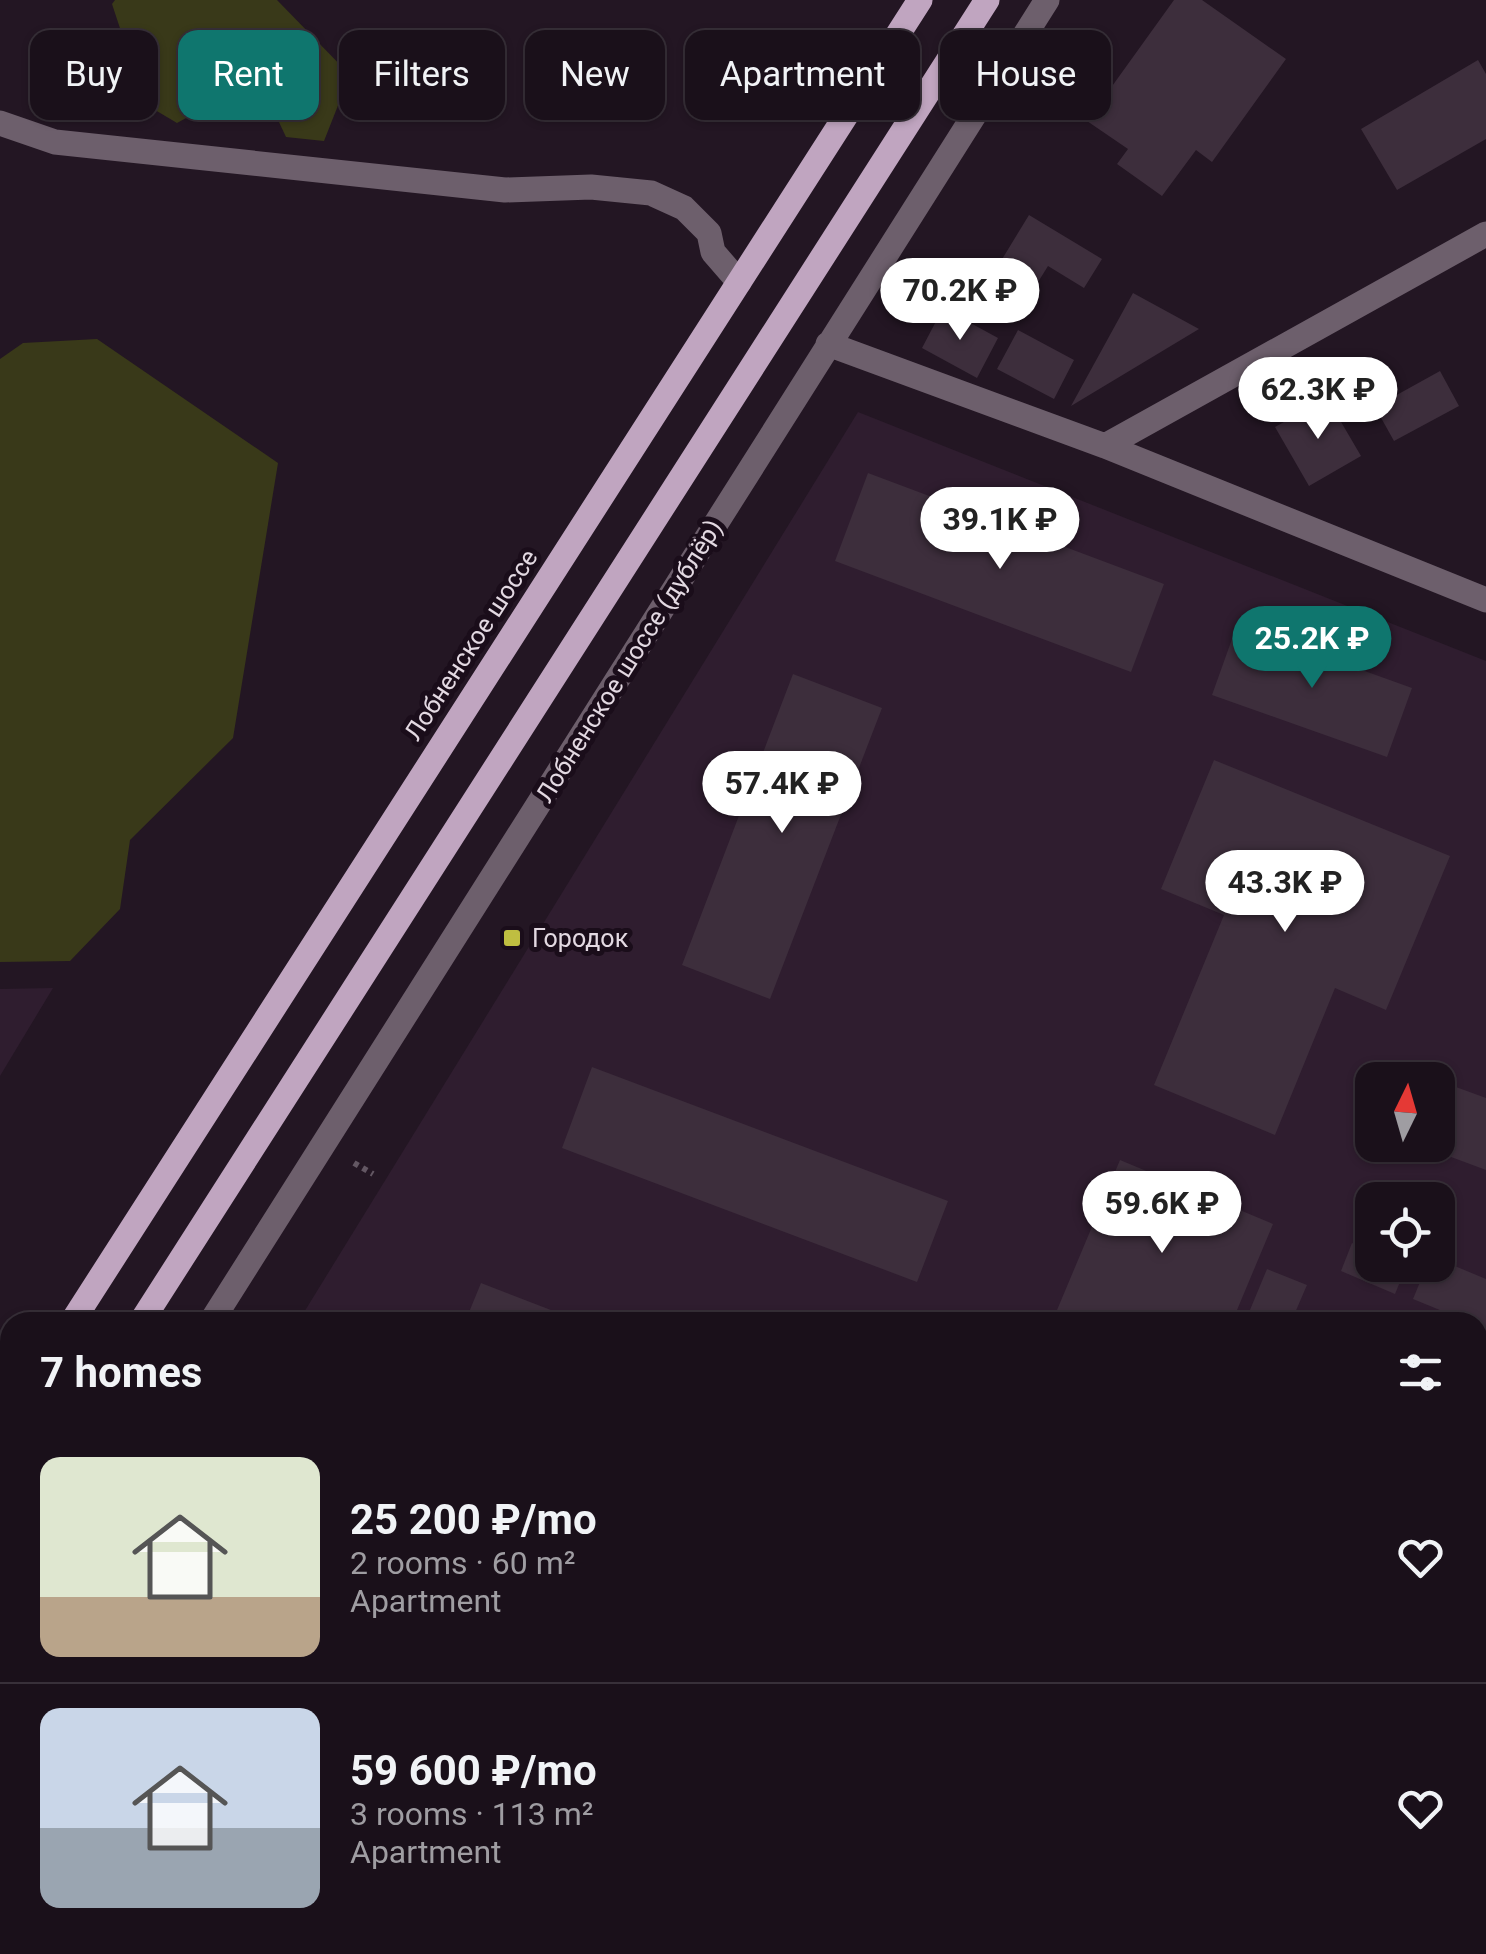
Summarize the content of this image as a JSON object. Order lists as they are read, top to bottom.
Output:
{
  "streets": {
    "main road": ["Лобненское шоссе"],
    "street": ["Лобненское шоссе (дублёр)"]
  },
  "places": {
    "transit": ["Городок"]
  },
  "north": "top",
  "page": {
    "chip": [
      "Buy",
      "Rent",
      "Filters",
      "New",
      "Apartment",
      "House"
    ],
    "price": [
      "70.2K ₽",
      "62.3K ₽",
      "39.1K ₽",
      "25.2K ₽",
      "57.4K ₽",
      "43.3K ₽",
      "59.6K ₽"
    ],
    "heading": "7 homes",
    "list": [
      {
        "name": "25 200 ₽/mo",
        "note": "2 rooms · 60 m² · Apartment"
      },
      {
        "name": "59 600 ₽/mo",
        "note": "3 rooms · 113 m² · Apartment"
      }
    ]
  }
}
